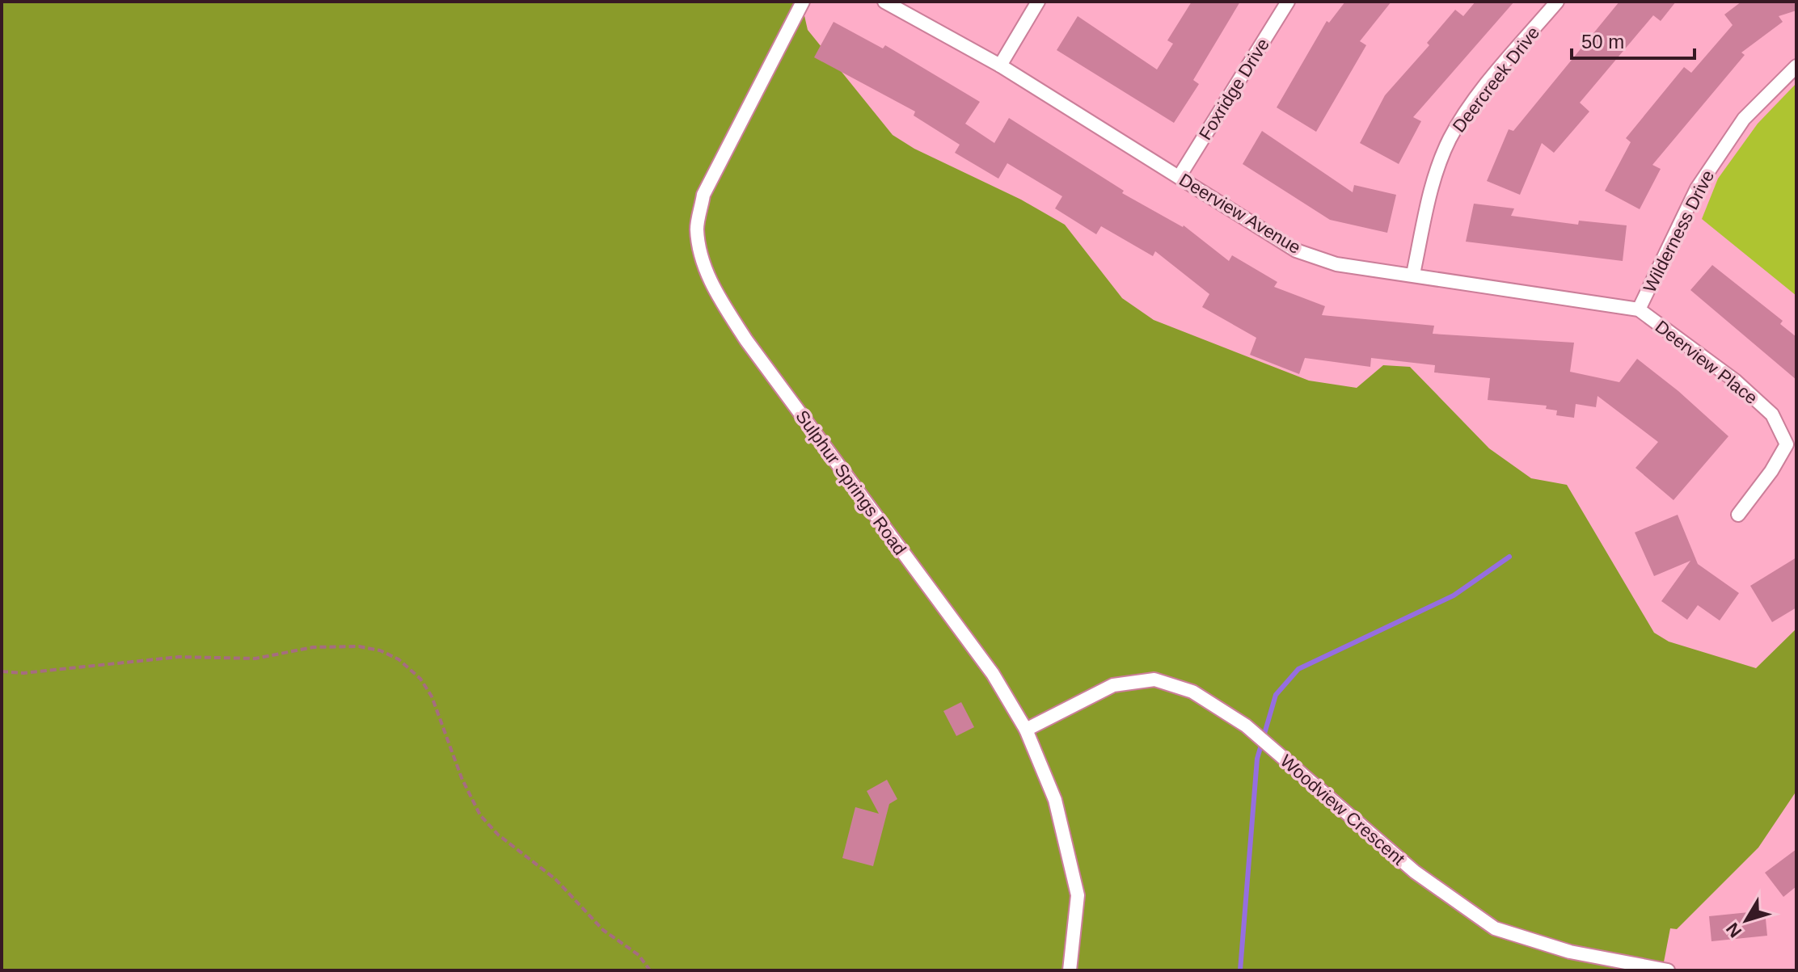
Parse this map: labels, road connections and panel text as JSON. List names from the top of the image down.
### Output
{
  "streets": {
    "street": [
      "Deercreek Drive",
      "Foxridge Drive",
      "Deerview Avenue",
      "Wilderness Drive",
      "Deerview Place",
      "Sulphur Springs Road",
      "Woodview Crescent"
    ]
  },
  "crossings": [
    ["Deercreek Drive", "Deerview Avenue"],
    ["Foxridge Drive", "Deerview Avenue"],
    ["Deerview Avenue", "Wilderness Drive"],
    ["Deerview Avenue", "Deerview Place"],
    ["Wilderness Drive", "Deerview Place"],
    ["Sulphur Springs Road", "Woodview Crescent"]
  ],
  "scale_bar": "50 m",
  "north": "bottom left"
}
